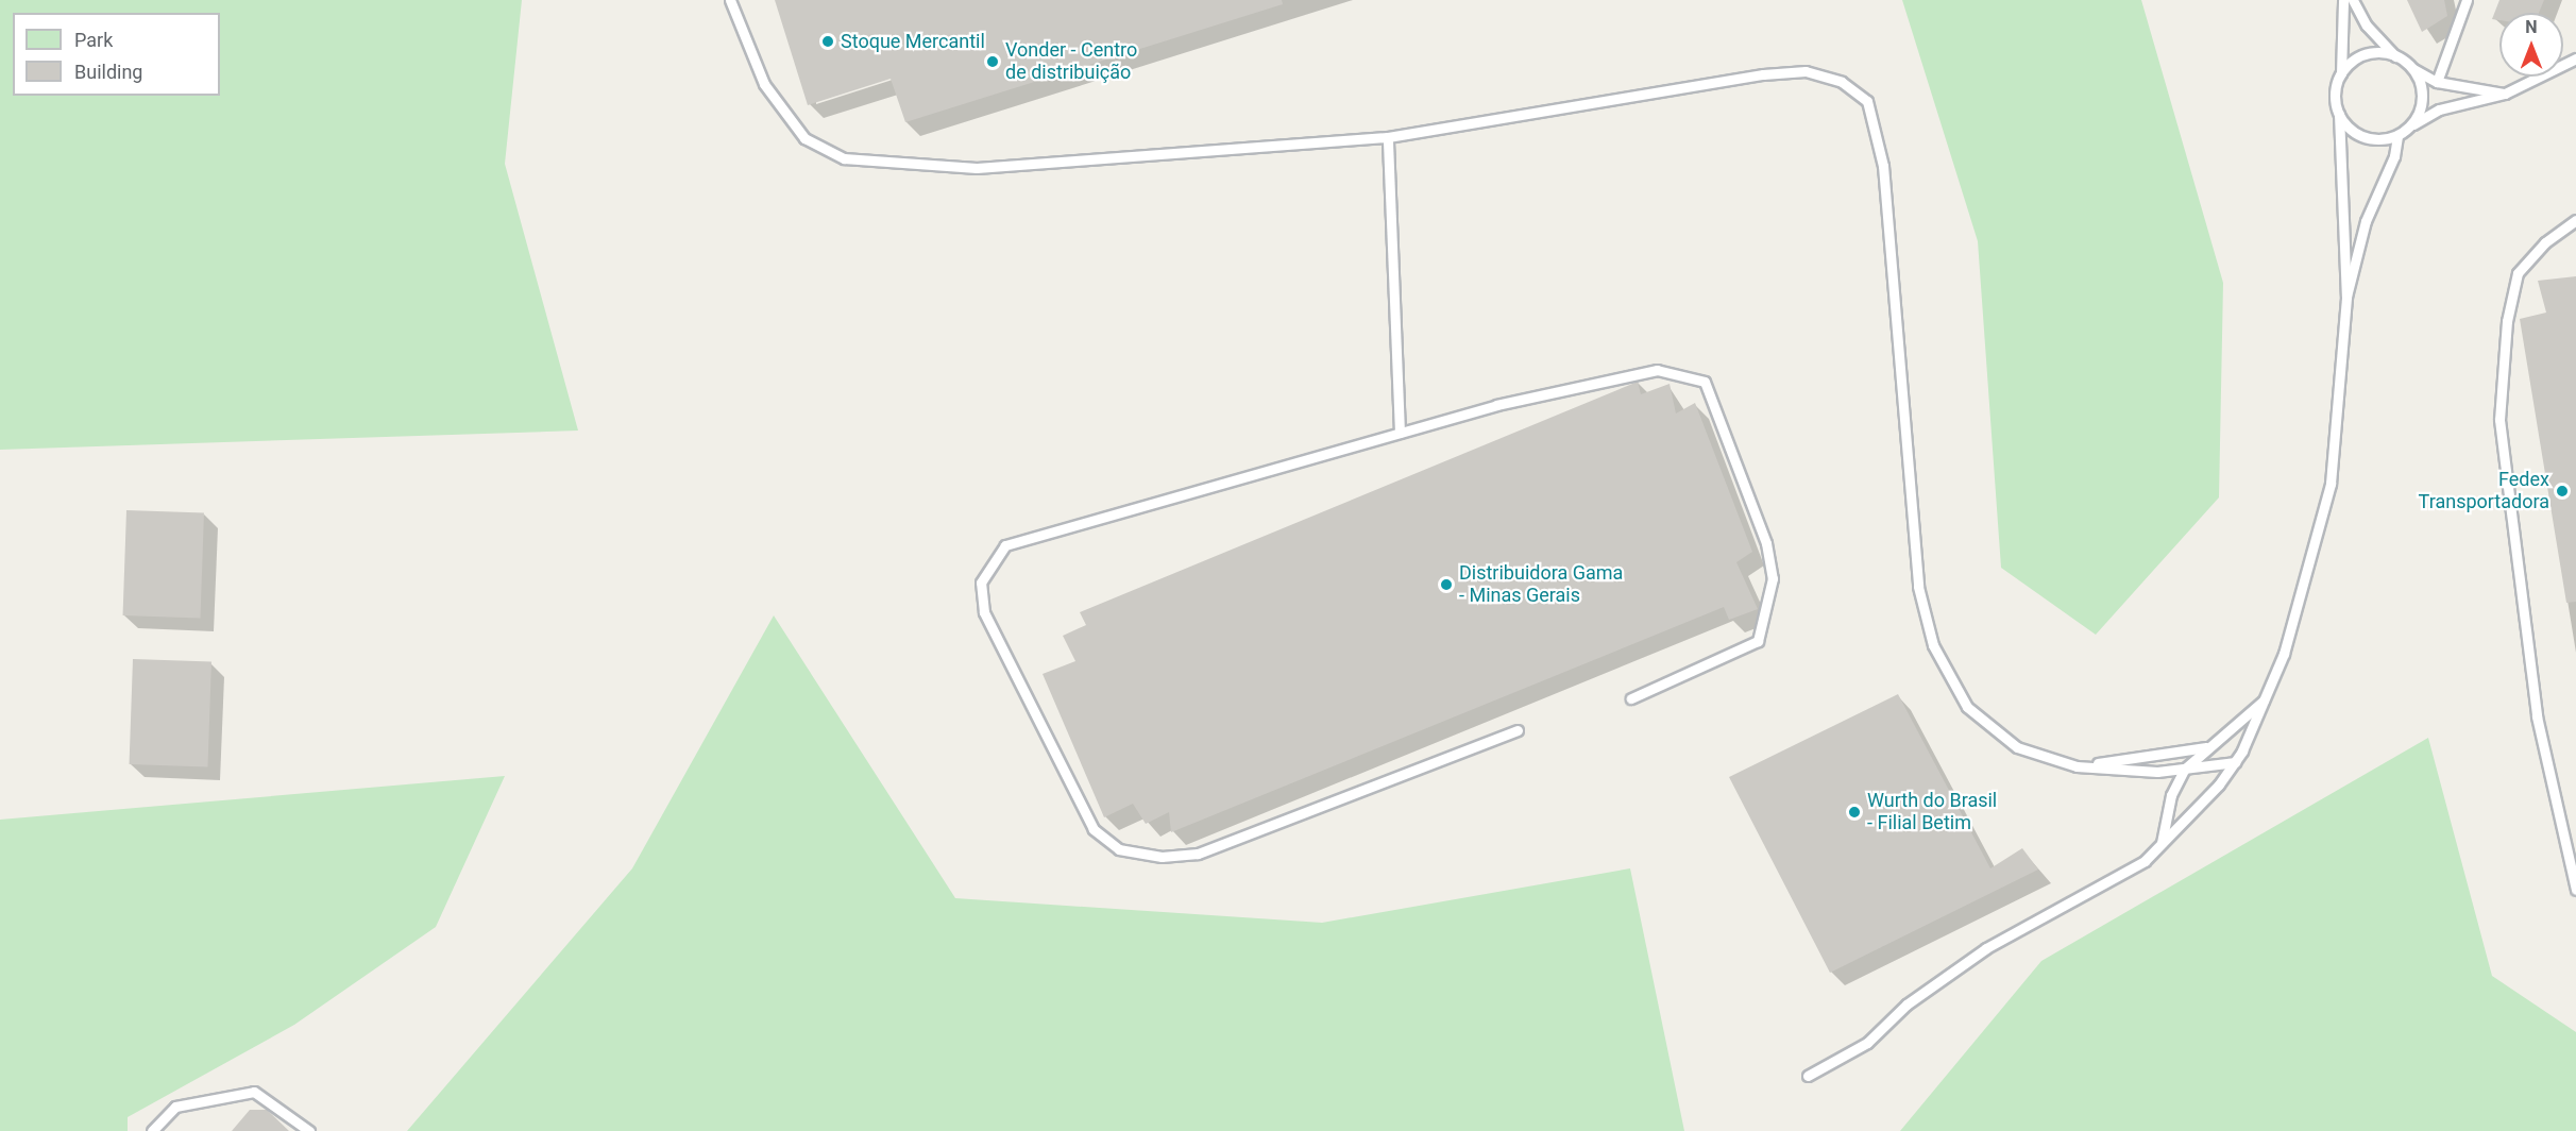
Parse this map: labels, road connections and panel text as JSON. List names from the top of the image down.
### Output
{
  "places": [
    "Stoque Mercantil",
    "Vonder - Centro de distribuição",
    "Fedex Transportadora",
    "Distribuidora Gama - Minas Gerais",
    "Wurth do Brasil - Filial Betim"
  ],
  "legend": ["Park", "Building"],
  "north": "top"
}
